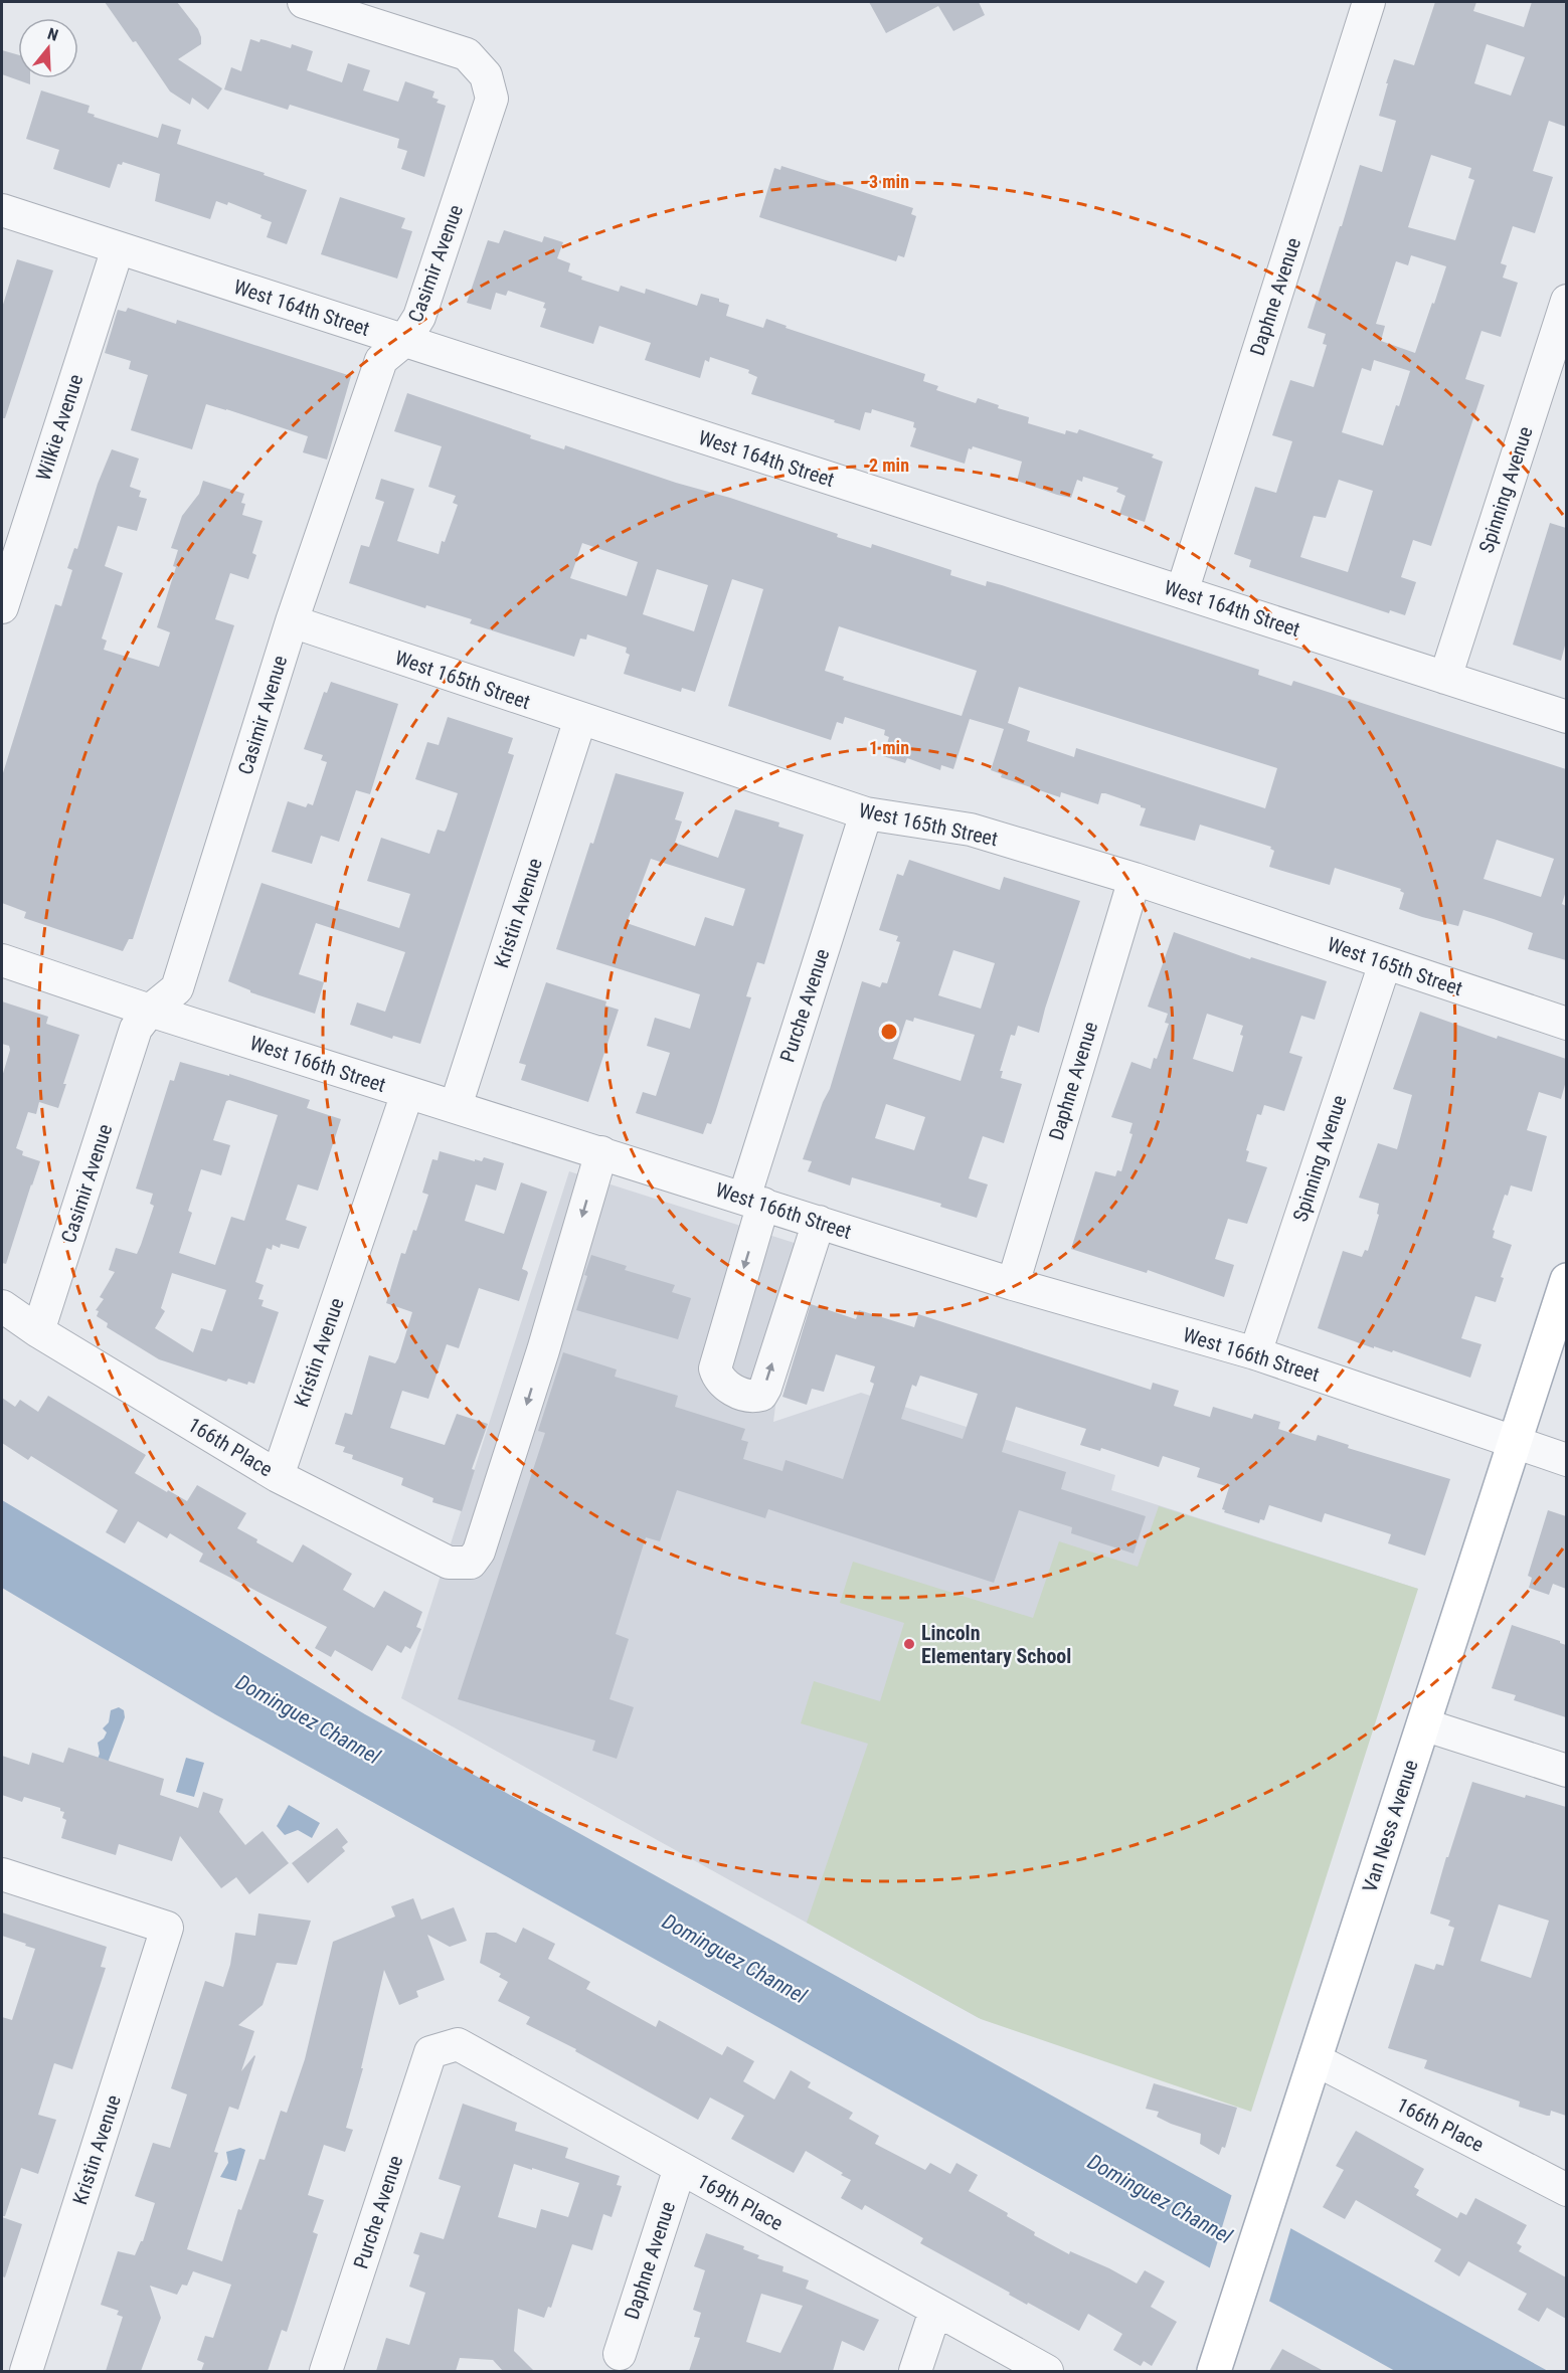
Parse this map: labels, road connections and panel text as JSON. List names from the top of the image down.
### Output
{
  "streets": {
    "main road": ["Van Ness Avenue"],
    "street": [
      "Casimir Avenue",
      "Daphne Avenue",
      "West 164th Street",
      "Wilkie Avenue",
      "Spinning Avenue",
      "West 165th Street",
      "Kristin Avenue",
      "Purche Avenue",
      "West 166th Street",
      "166th Place",
      "169th Place"
    ]
  },
  "crossings": [
    ["Casimir Avenue", "West 164th Street"],
    ["Casimir Avenue", "West 165th Street"],
    ["Casimir Avenue", "West 166th Street"],
    ["Casimir Avenue", "166th Place"],
    ["Daphne Avenue", "West 164th Street"],
    ["Daphne Avenue", "West 165th Street"],
    ["Daphne Avenue", "West 166th Street"],
    ["Daphne Avenue", "169th Place"],
    ["West 164th Street", "Wilkie Avenue"],
    ["West 164th Street", "Spinning Avenue"],
    ["Spinning Avenue", "West 165th Street"],
    ["Spinning Avenue", "West 166th Street"],
    ["West 165th Street", "Kristin Avenue"],
    ["West 165th Street", "Purche Avenue"],
    ["Kristin Avenue", "West 166th Street"],
    ["Kristin Avenue", "166th Place"],
    ["Purche Avenue", "West 166th Street"],
    ["Purche Avenue", "169th Place"],
    ["West 166th Street", "166th Place"],
    ["West 166th Street", "Van Ness Avenue"],
    ["166th Place", "Van Ness Avenue"]
  ],
  "water": ["Dominguez Channel"],
  "places": ["Lincoln Elementary School"],
  "north": "top",
  "rings": ["3 min", "2 min", "1 min"]
}
